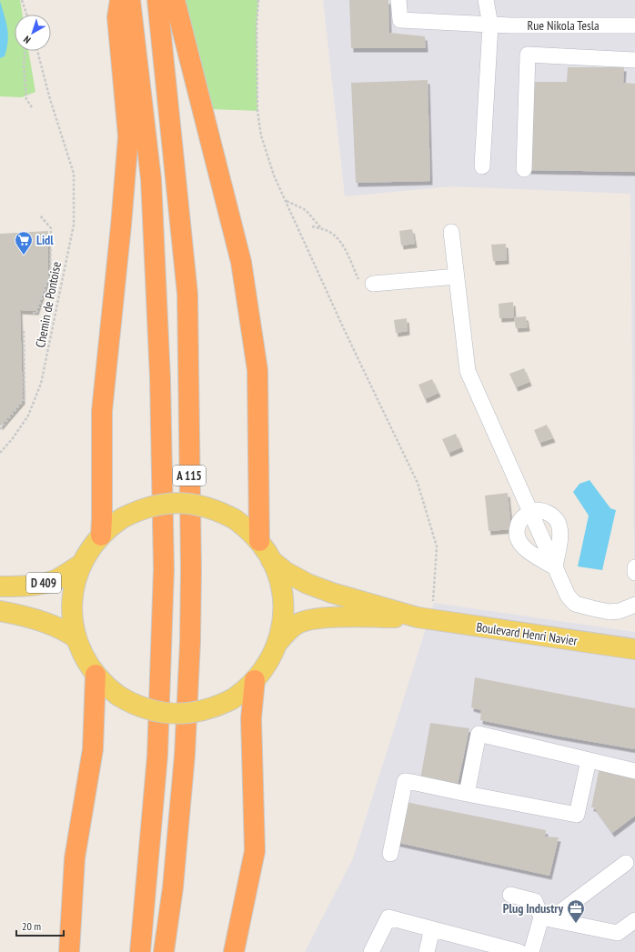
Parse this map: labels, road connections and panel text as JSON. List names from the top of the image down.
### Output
{
  "streets": {
    "highway": ["A 115"],
    "main road": ["D 409", "Boulevard Henri Navier"],
    "street": ["Rue Nikola Tesla"],
    "path": ["Chemin de Pontoise"]
  },
  "places": {
    "supermarket": ["Lidl"],
    "office": ["Plug Industry"]
  },
  "scale_bar": "20 m",
  "north": "bottom left"
}
